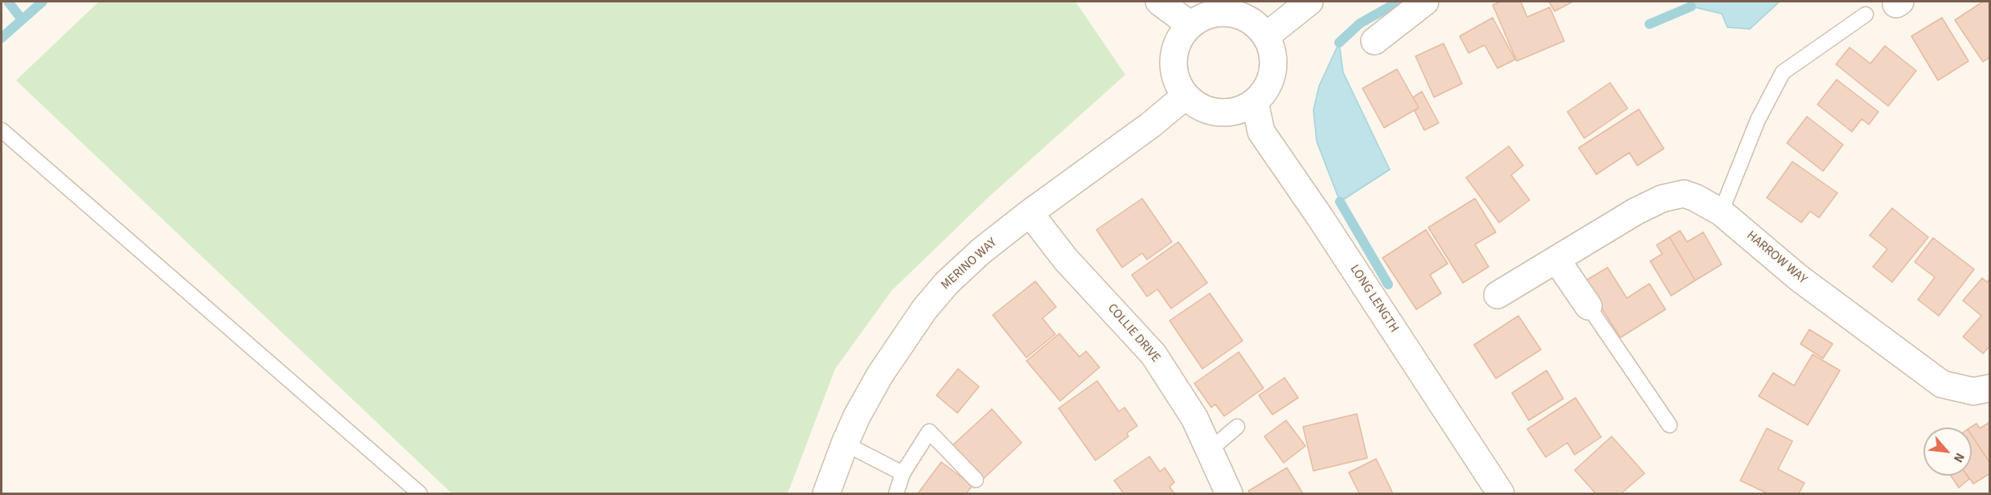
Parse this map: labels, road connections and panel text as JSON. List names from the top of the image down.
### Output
{
  "streets": {
    "street": [
      "HARROW WAY",
      "MERINO WAY",
      "LONG LENGTH",
      "COLLIE DRIVE"
    ]
  },
  "crossings": [
    ["MERINO WAY", "LONG LENGTH"],
    ["MERINO WAY", "COLLIE DRIVE"]
  ],
  "north": "bottom right"
}
